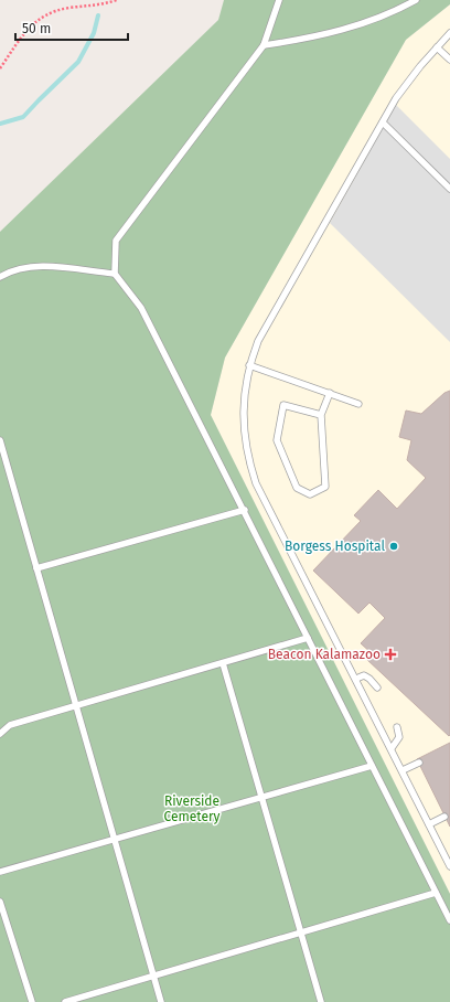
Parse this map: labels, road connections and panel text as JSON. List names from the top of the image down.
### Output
{
  "parks": ["Riverside Cemetery"],
  "places": {
    "other": ["Borgess Hospital"],
    "health": ["Beacon Kalamazoo"]
  },
  "scale_bar": "50 m"
}
